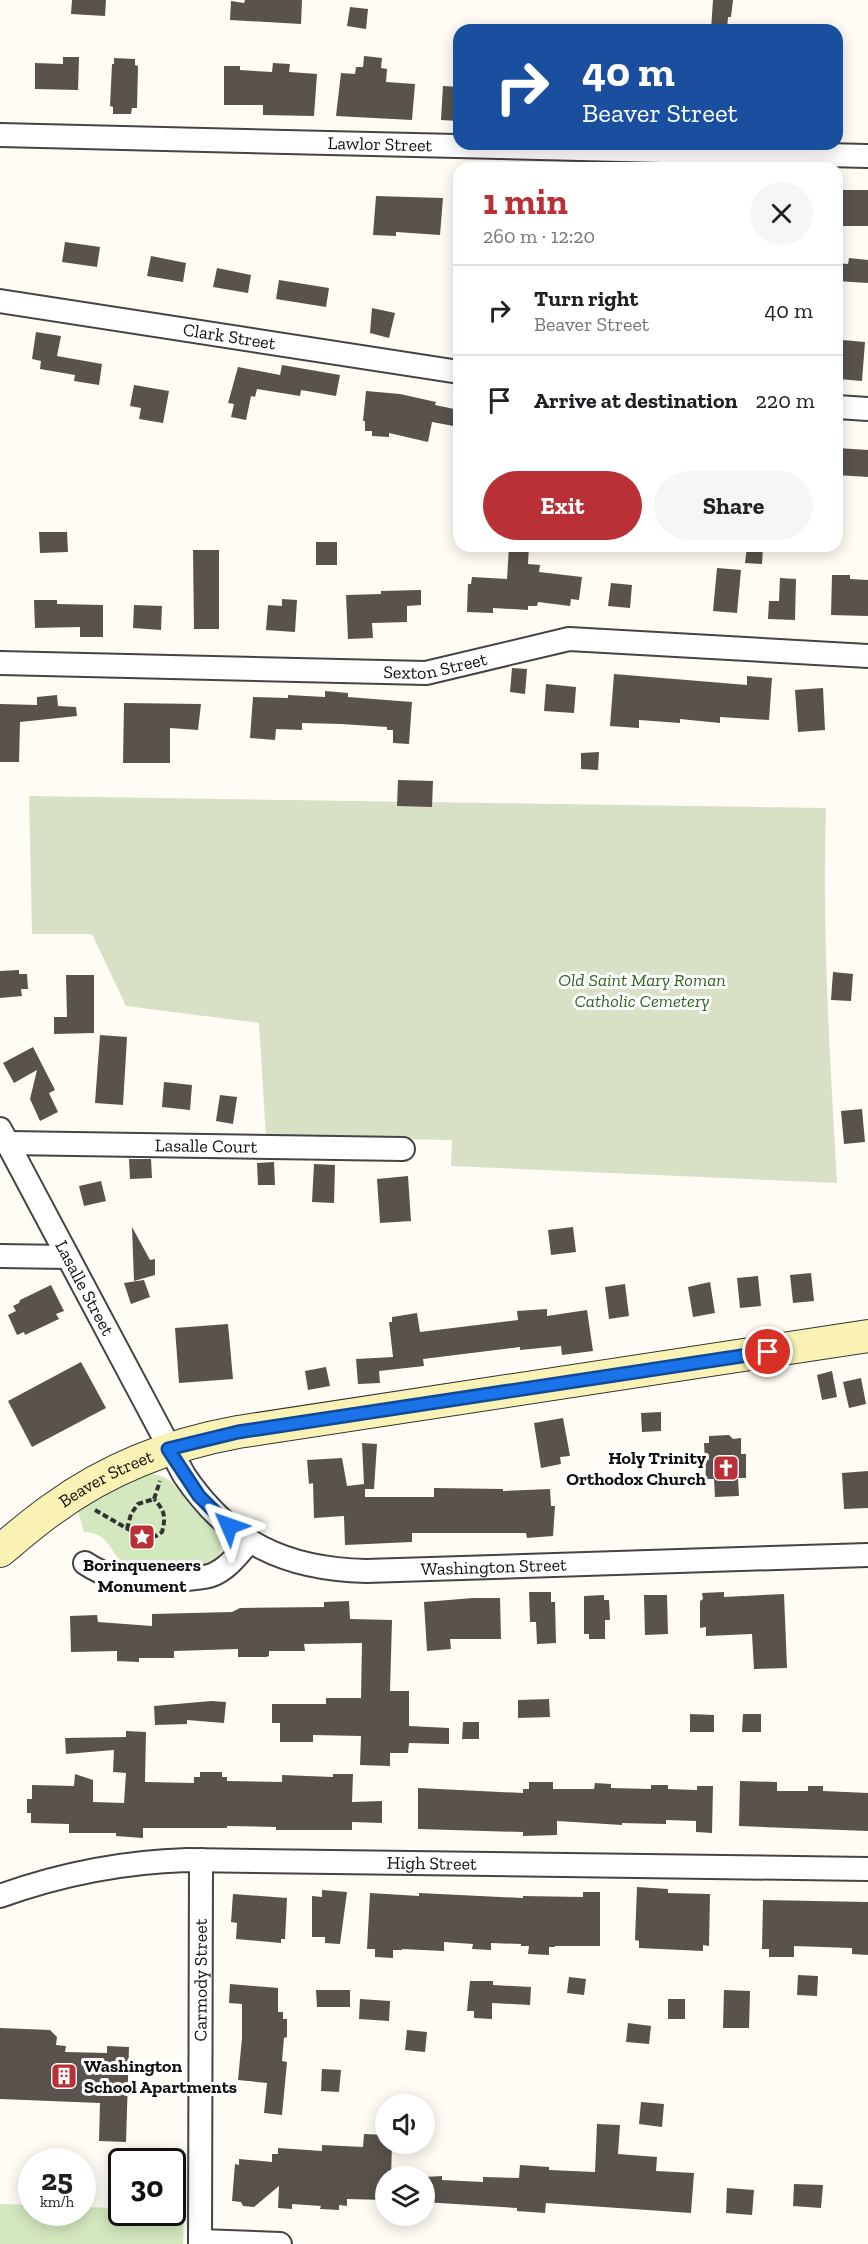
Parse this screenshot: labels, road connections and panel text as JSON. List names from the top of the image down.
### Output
{
  "streets": {
    "main road": ["Beaver Street"],
    "street": [
      "Lawlor Street",
      "Clark Street",
      "Sexton Street",
      "Lasalle Court",
      "Lasalle Street",
      "Washington Street",
      "High Street",
      "Carmody Street"
    ]
  },
  "crossings": [
    ["Lasalle Court", "Lasalle Street"],
    ["Lasalle Street", "Beaver Street"],
    ["Lasalle Street", "Washington Street"],
    ["Beaver Street", "Washington Street"],
    ["High Street", "Carmody Street"]
  ],
  "parks": ["Old Saint Mary Roman Catholic Cemetery"],
  "places": {
    "church": ["Holy Trinity Orthodox Church"],
    "place": ["Borinqueneers Monument"],
    "building": ["Washington School Apartments"]
  },
  "page": {
    "turn": ["40 m", "Beaver Street"],
    "heading": ["1 min", "260 m · 12:20"],
    "list": [
      {
        "name": "Turn right",
        "note": "Beaver Street",
        "value": "40 m"
      },
      {
        "name": "Arrive at destination",
        "value": "220 m"
      }
    ],
    "buttons": ["Exit", "Share"],
    "speed": "25 km/h",
    "limit": "30"
  }
}
